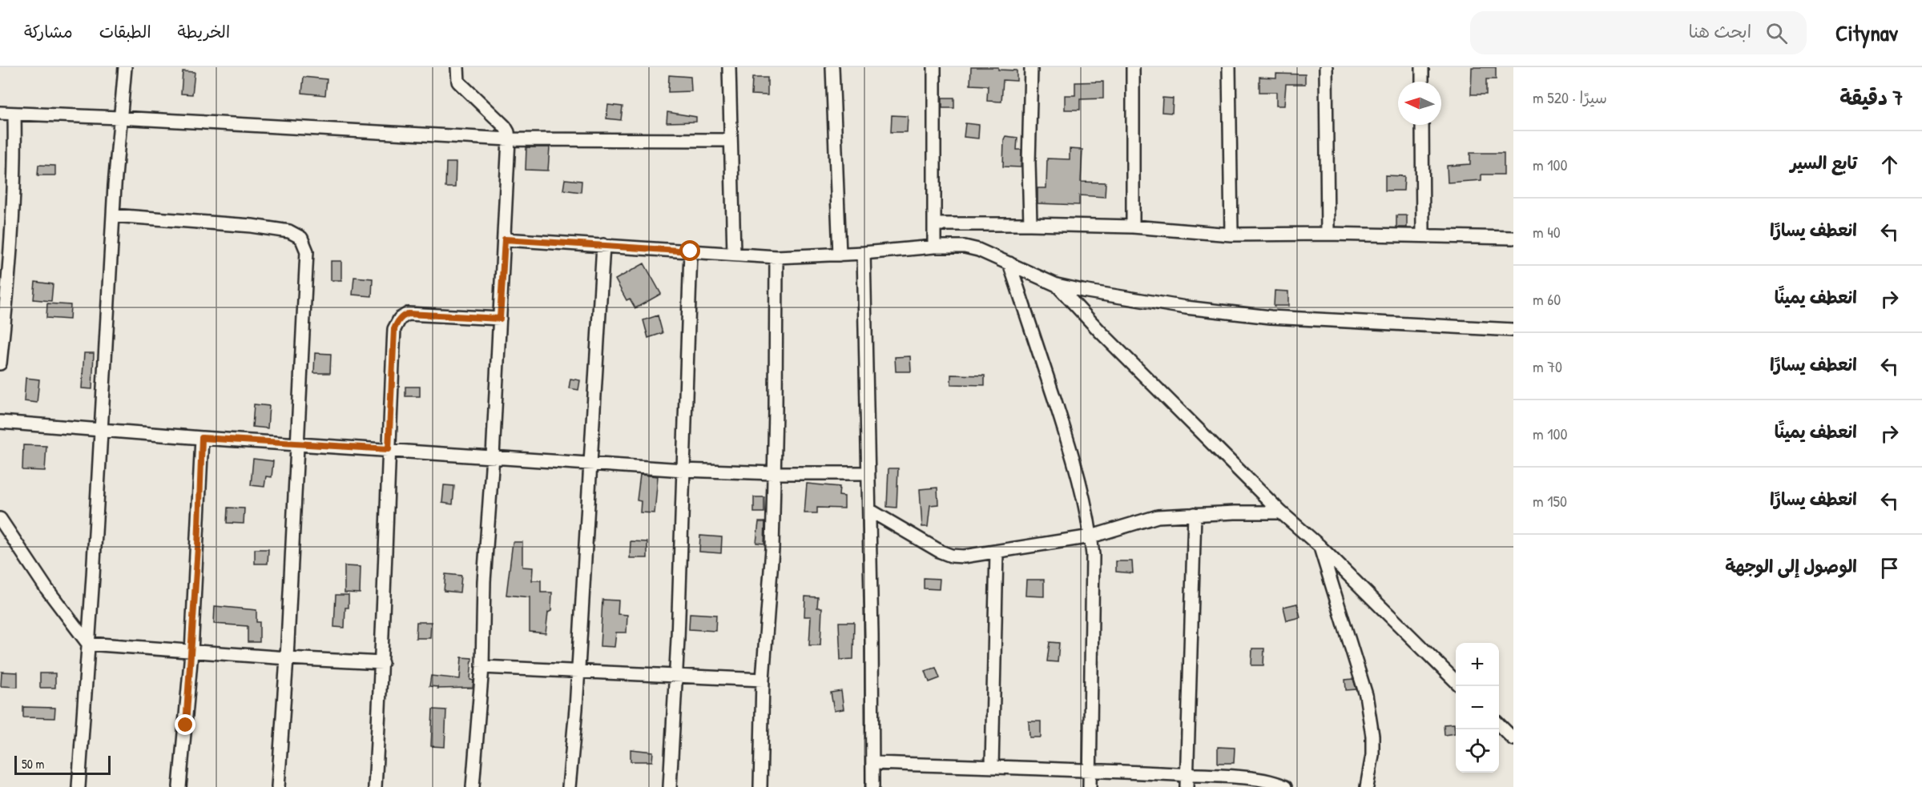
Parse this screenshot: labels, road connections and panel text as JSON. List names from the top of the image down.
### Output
{
  "scale_bar": "50 m",
  "north": "left",
  "page": {
    "header": "Citynav",
    "search": "ابحث هنا",
    "nav": ["الخريطة", "الطبقات", "مشاركة"],
    "heading": ["7 دقيقة", "سيرًا · 520 m"],
    "list": [
      ["تابع السير", "100 m"],
      ["انعطف يسارًا", "40 m"],
      ["انعطف يمينًا", "60 m"],
      ["انعطف يسارًا", "70 m"],
      ["انعطف يمينًا", "100 m"],
      ["انعطف يسارًا", "150 m"],
      "الوصول إلى الوجهة"
    ],
    "map_buttons": ["+", "−"],
    "scale": "50 m"
  }
}
